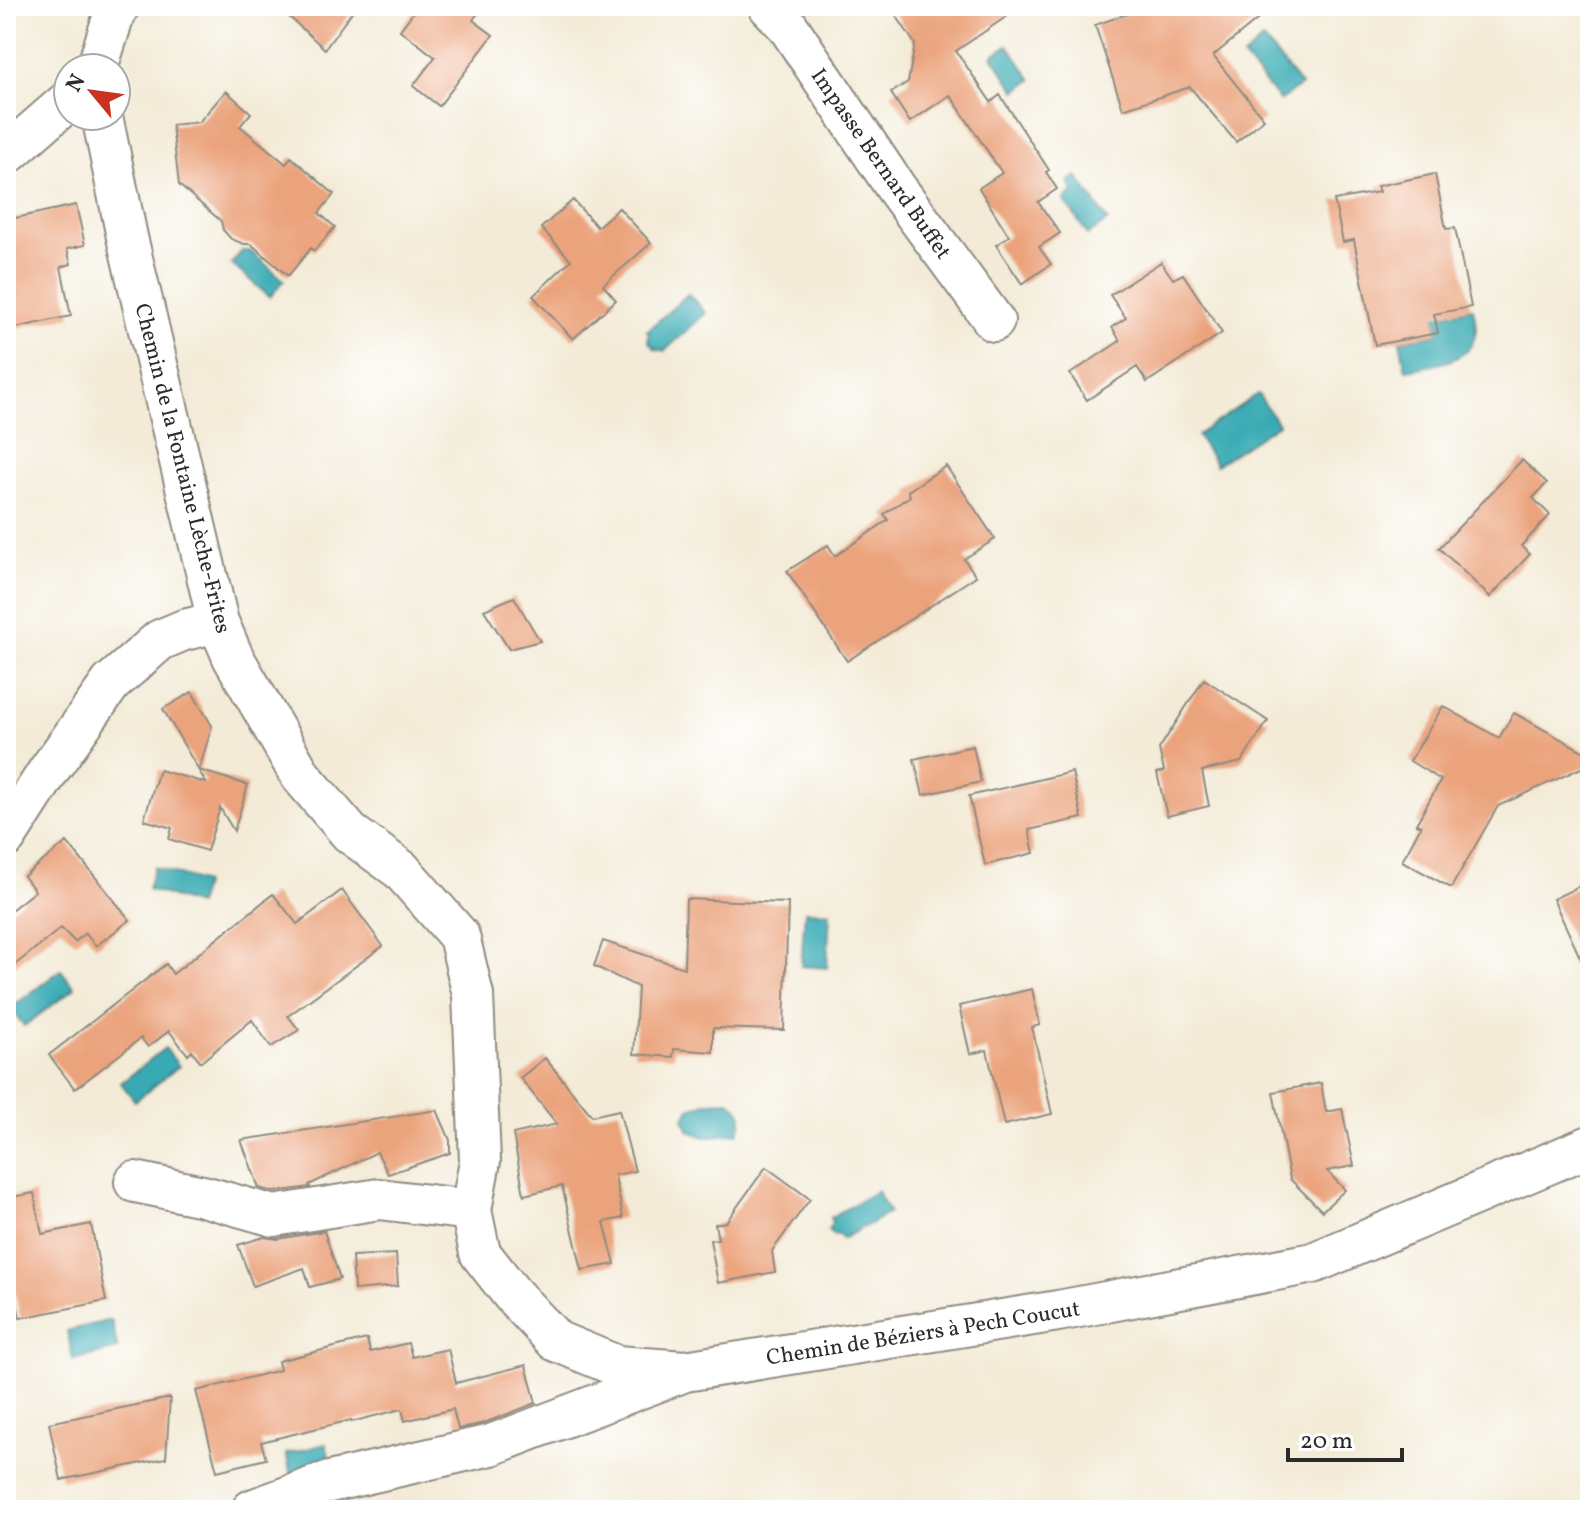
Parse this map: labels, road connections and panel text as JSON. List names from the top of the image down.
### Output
{
  "streets": {
    "street": ["Impasse Bernard Buffet", "Chemin de la Fontaine Lèche-Frites", "Chemin de Béziers à Pech Coucut"]
  },
  "crossings": [
    ["Chemin de la Fontaine Lèche-Frites", "Chemin de Béziers à Pech Coucut"]
  ],
  "scale_bar": "20 m",
  "north": "top left"
}
